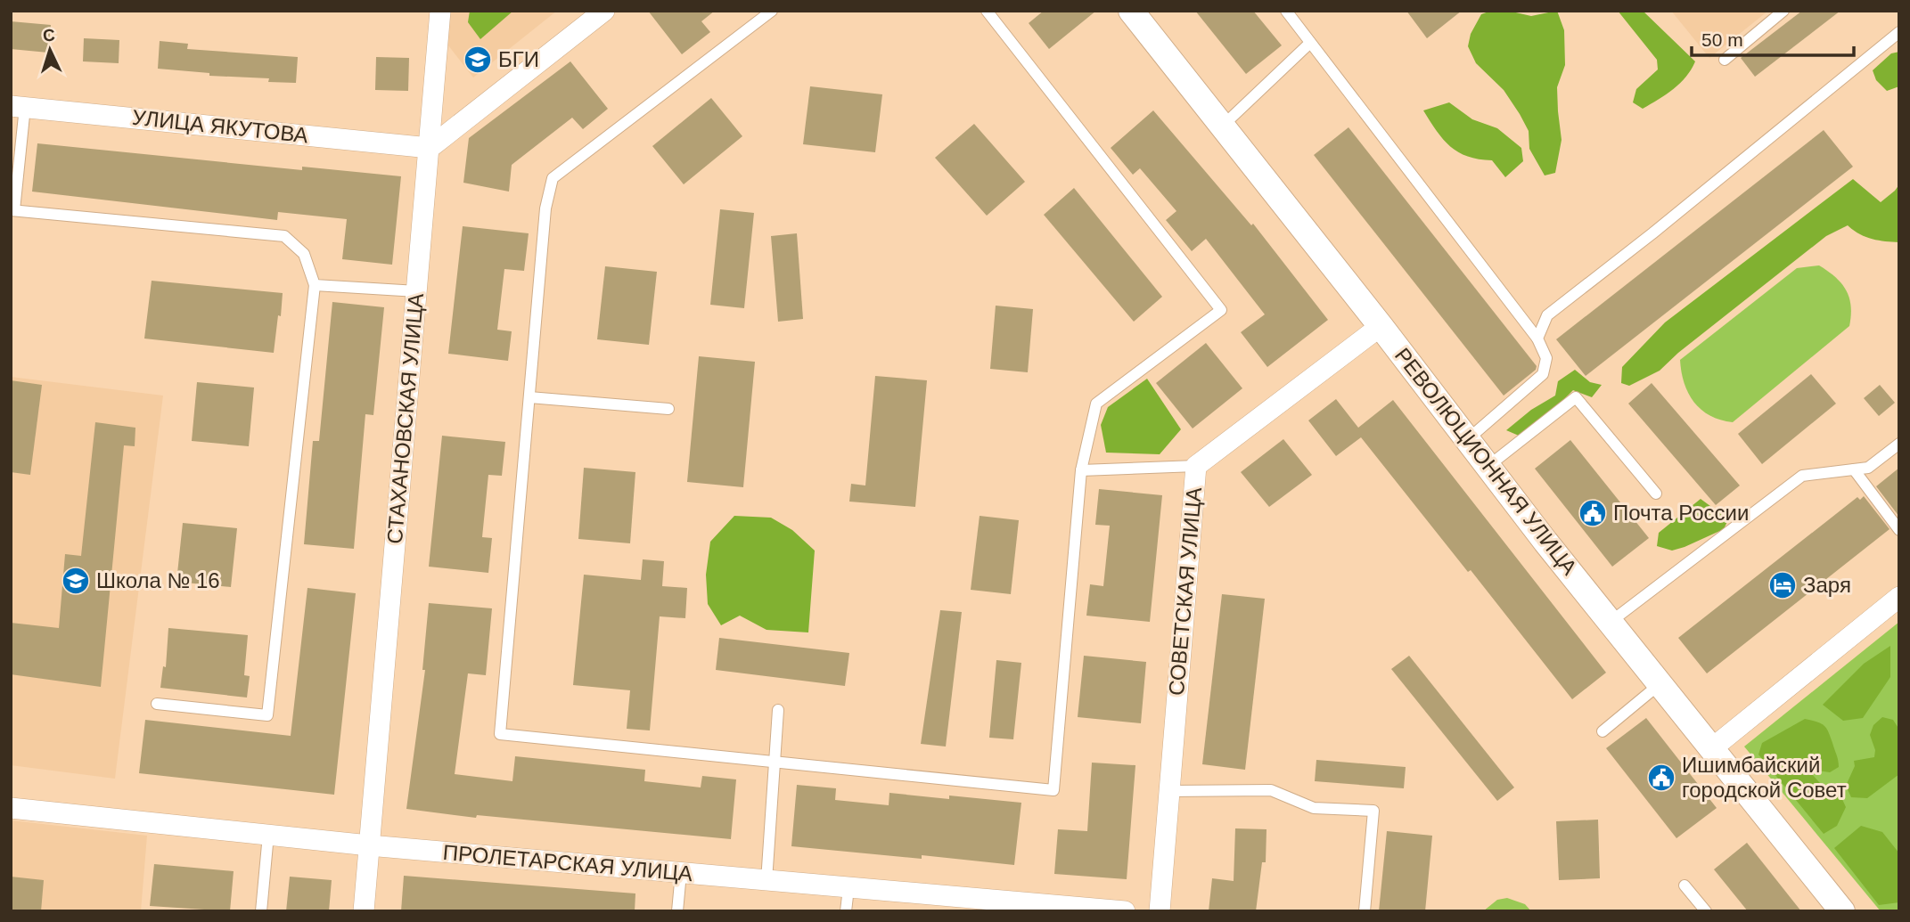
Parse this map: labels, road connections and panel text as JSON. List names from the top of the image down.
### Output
{
  "streets": {
    "street": [
      "УЛИЦА ЯКУТОВА",
      "СТАХАНОВСКАЯ УЛИЦА",
      "РЕВОЛЮЦИОННАЯ УЛИЦА",
      "СОВЕТСКАЯ УЛИЦА",
      "ПРОЛЕТАРСКАЯ УЛИЦА"
    ]
  },
  "crossings": [
    ["УЛИЦА ЯКУТОВА", "СТАХАНОВСКАЯ УЛИЦА"],
    ["СТАХАНОВСКАЯ УЛИЦА", "ПРОЛЕТАРСКАЯ УЛИЦА"],
    ["РЕВОЛЮЦИОННАЯ УЛИЦА", "СОВЕТСКАЯ УЛИЦА"]
  ],
  "places": {
    "school or university": ["БГИ", "Школа № 16"],
    "public building": ["Почта России", "Ишимбайский городской Совет"],
    "hotel": ["Заря"]
  },
  "scale_bar": "50 m",
  "north": "top"
}
